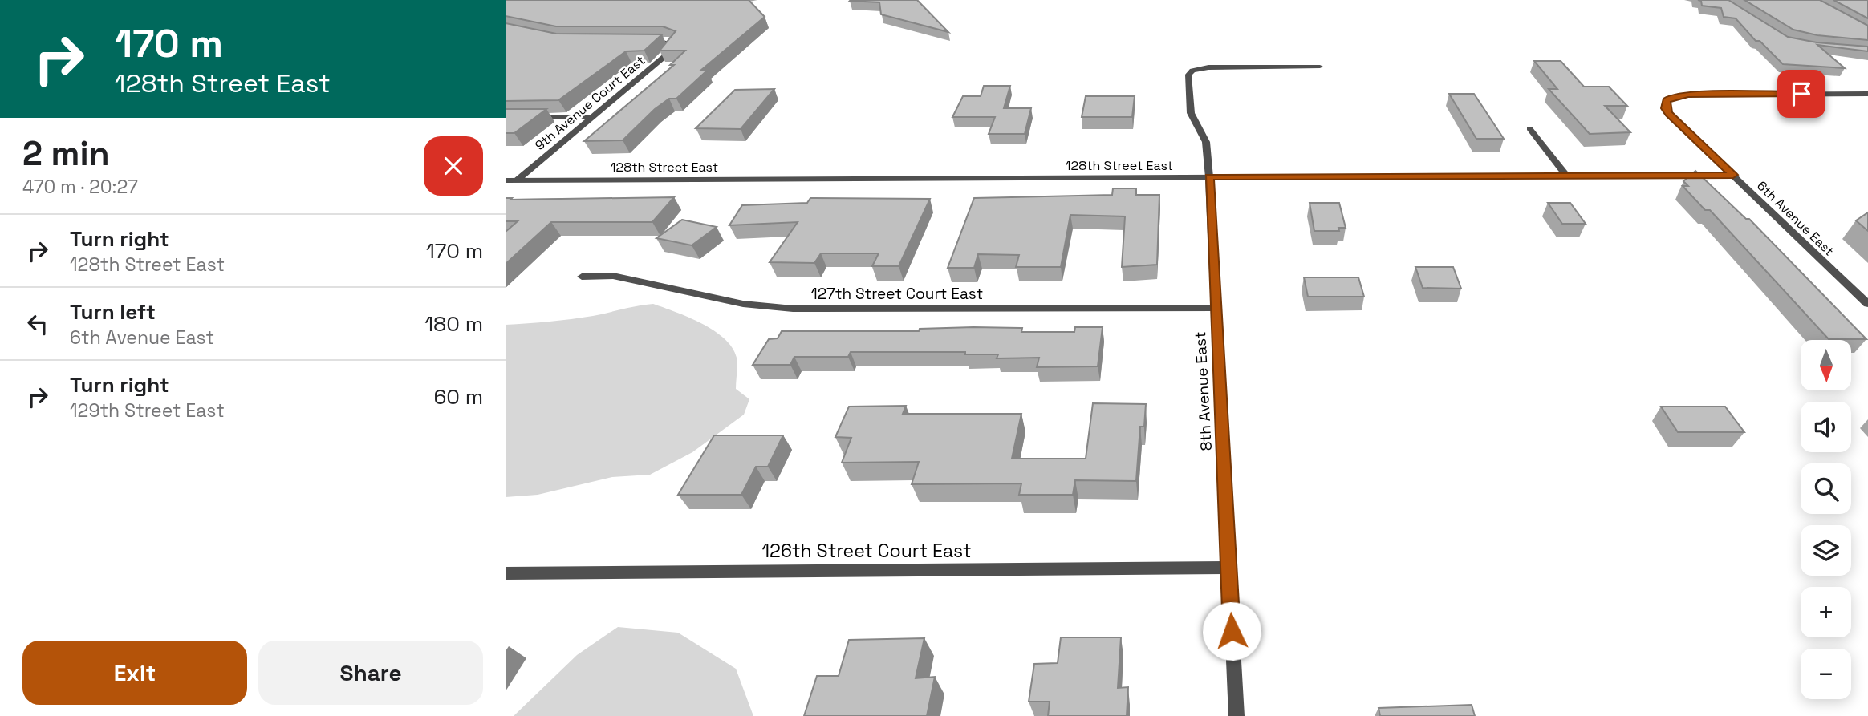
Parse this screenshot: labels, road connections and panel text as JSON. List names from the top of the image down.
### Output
{
  "streets": {
    "street": [
      "9th Avenue Court East",
      "128th Street East",
      "6th Avenue East",
      "127th Street Court East",
      "8th Avenue East",
      "126th Street Court East"
    ]
  },
  "crossings": [
    ["9th Avenue Court East", "128th Street East"],
    ["128th Street East", "6th Avenue East"],
    ["128th Street East", "8th Avenue East"],
    ["127th Street Court East", "8th Avenue East"],
    ["8th Avenue East", "126th Street Court East"]
  ],
  "north": "bottom",
  "page": {
    "turn": ["170 m", "128th Street East"],
    "heading": ["2 min", "470 m · 20:27"],
    "list": [
      {
        "name": "Turn right",
        "note": "128th Street East",
        "value": "170 m"
      },
      {
        "name": "Turn left",
        "note": "6th Avenue East",
        "value": "180 m"
      },
      {
        "name": "Turn right",
        "note": "129th Street East",
        "value": "60 m"
      }
    ],
    "map_buttons": ["+", "−"],
    "buttons": ["Exit", "Share"]
  }
}
